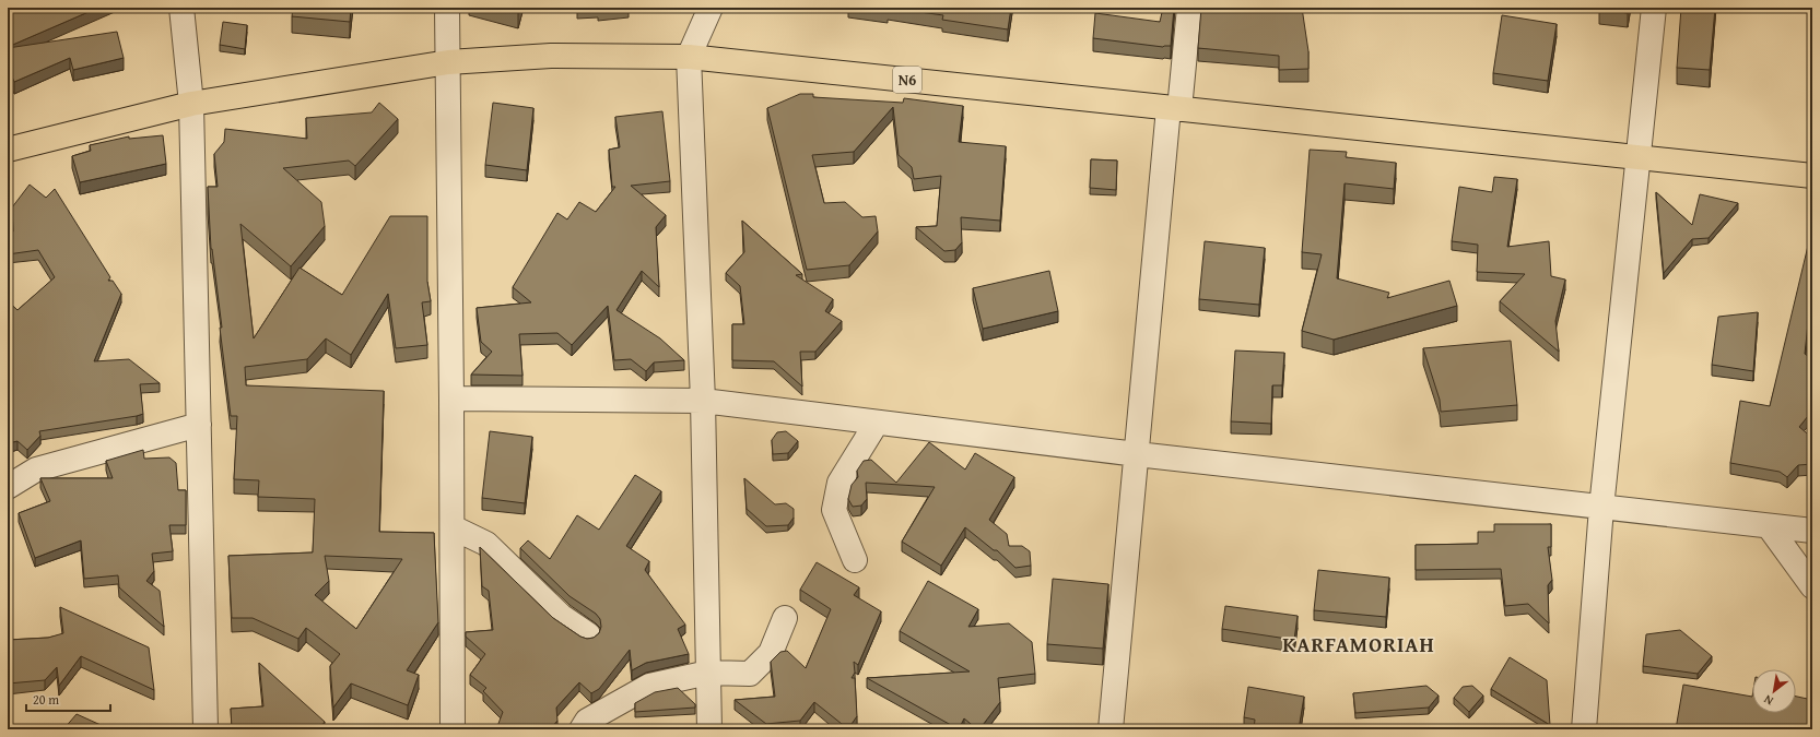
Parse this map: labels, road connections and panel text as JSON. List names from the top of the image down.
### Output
{
  "streets": {
    "highway": ["N6"]
  },
  "districts": ["KARFAMORIAH"],
  "scale_bar": "20 m",
  "north": "bottom left"
}
